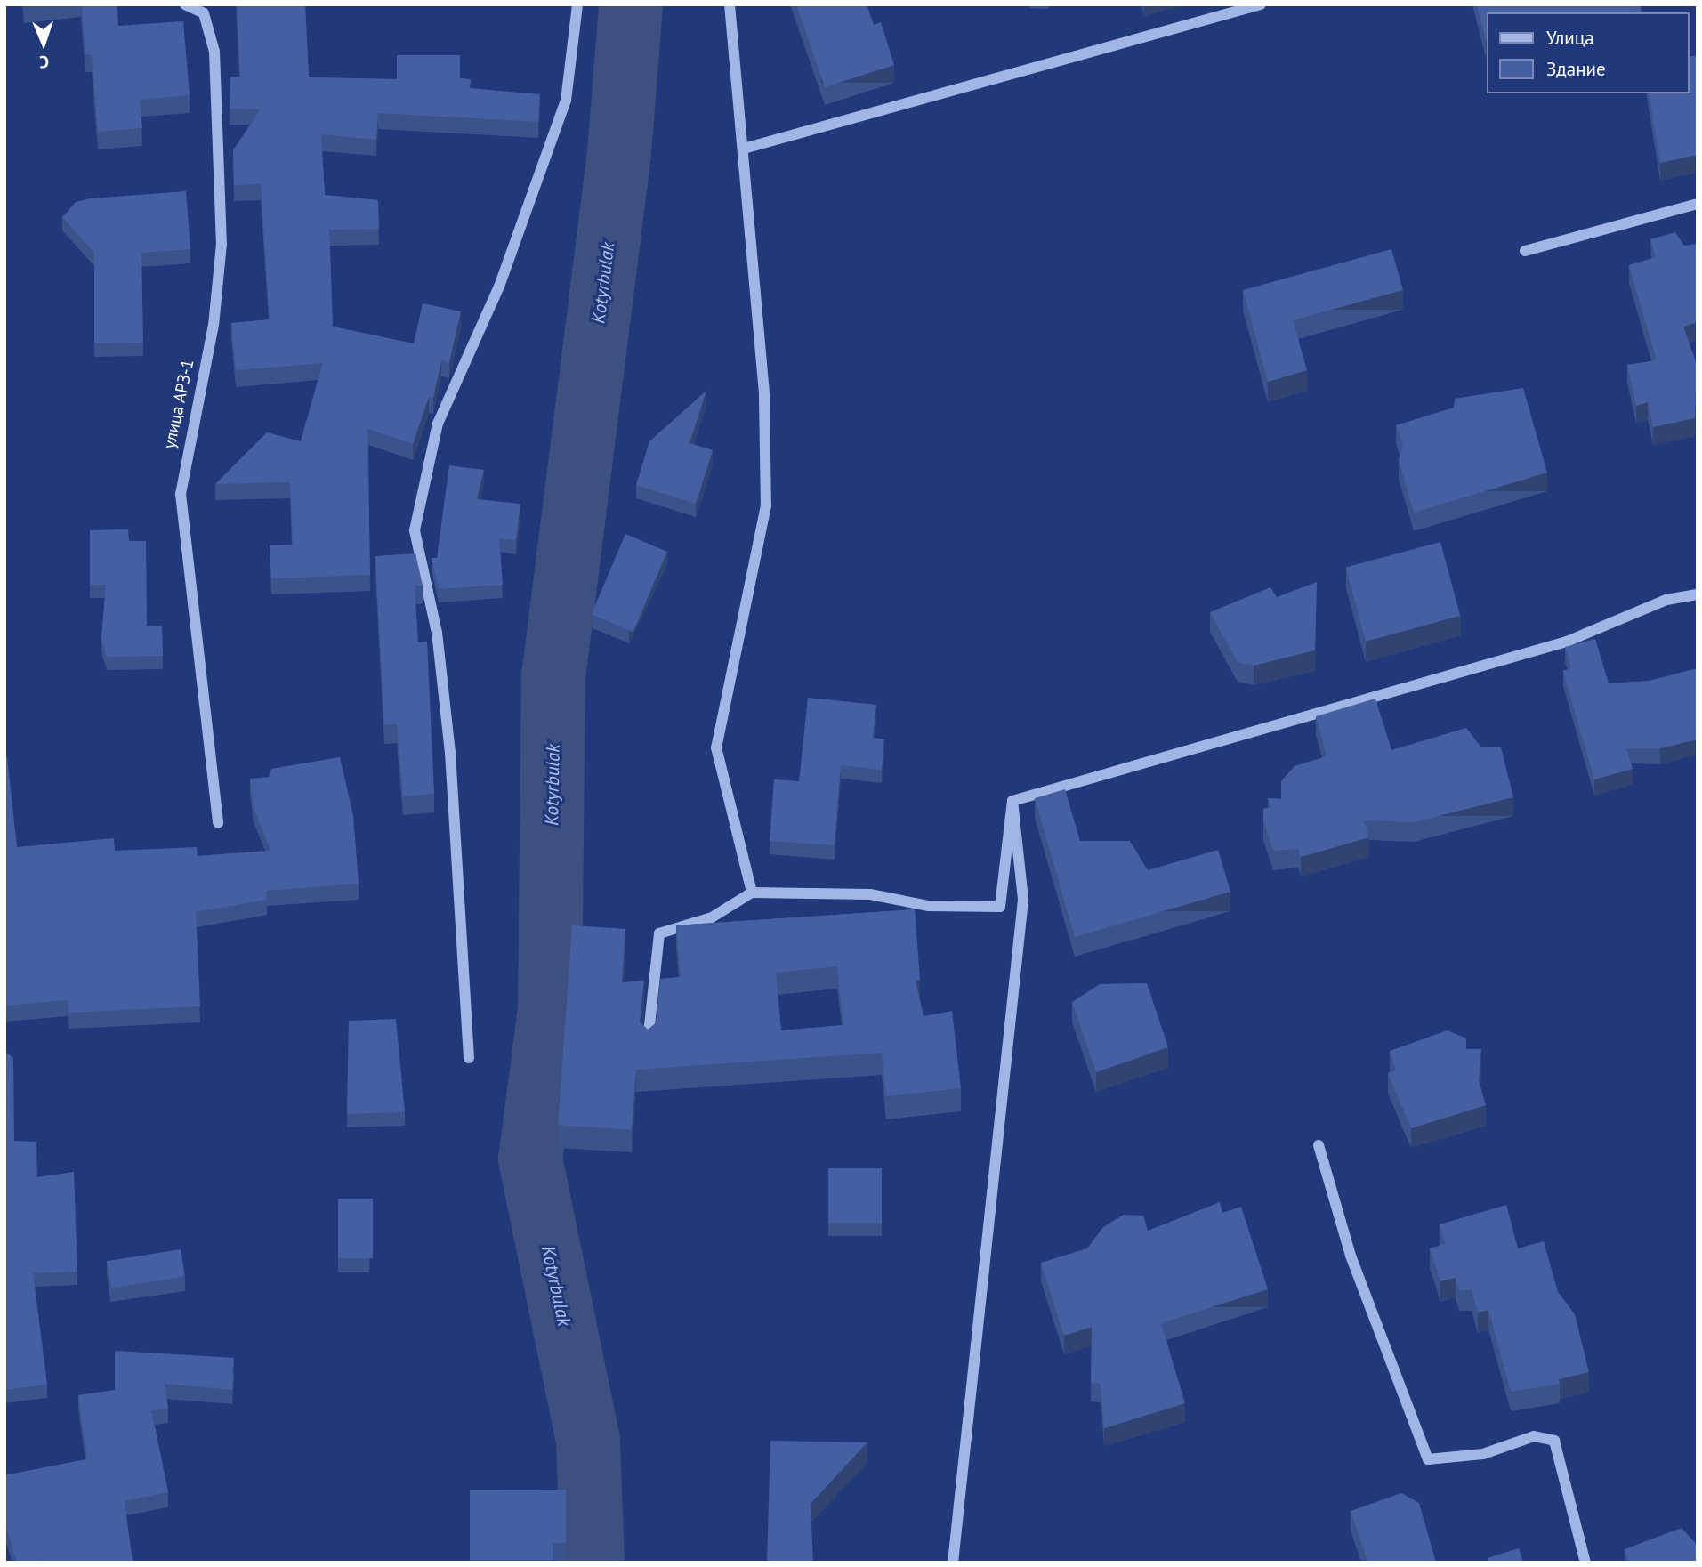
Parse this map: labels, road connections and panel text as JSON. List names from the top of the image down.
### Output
{
  "streets": {
    "street": ["улица АРЗ-1"]
  },
  "water": ["Kotyrbulak"],
  "legend": ["Улица", "Здание"],
  "north": "bottom"
}
